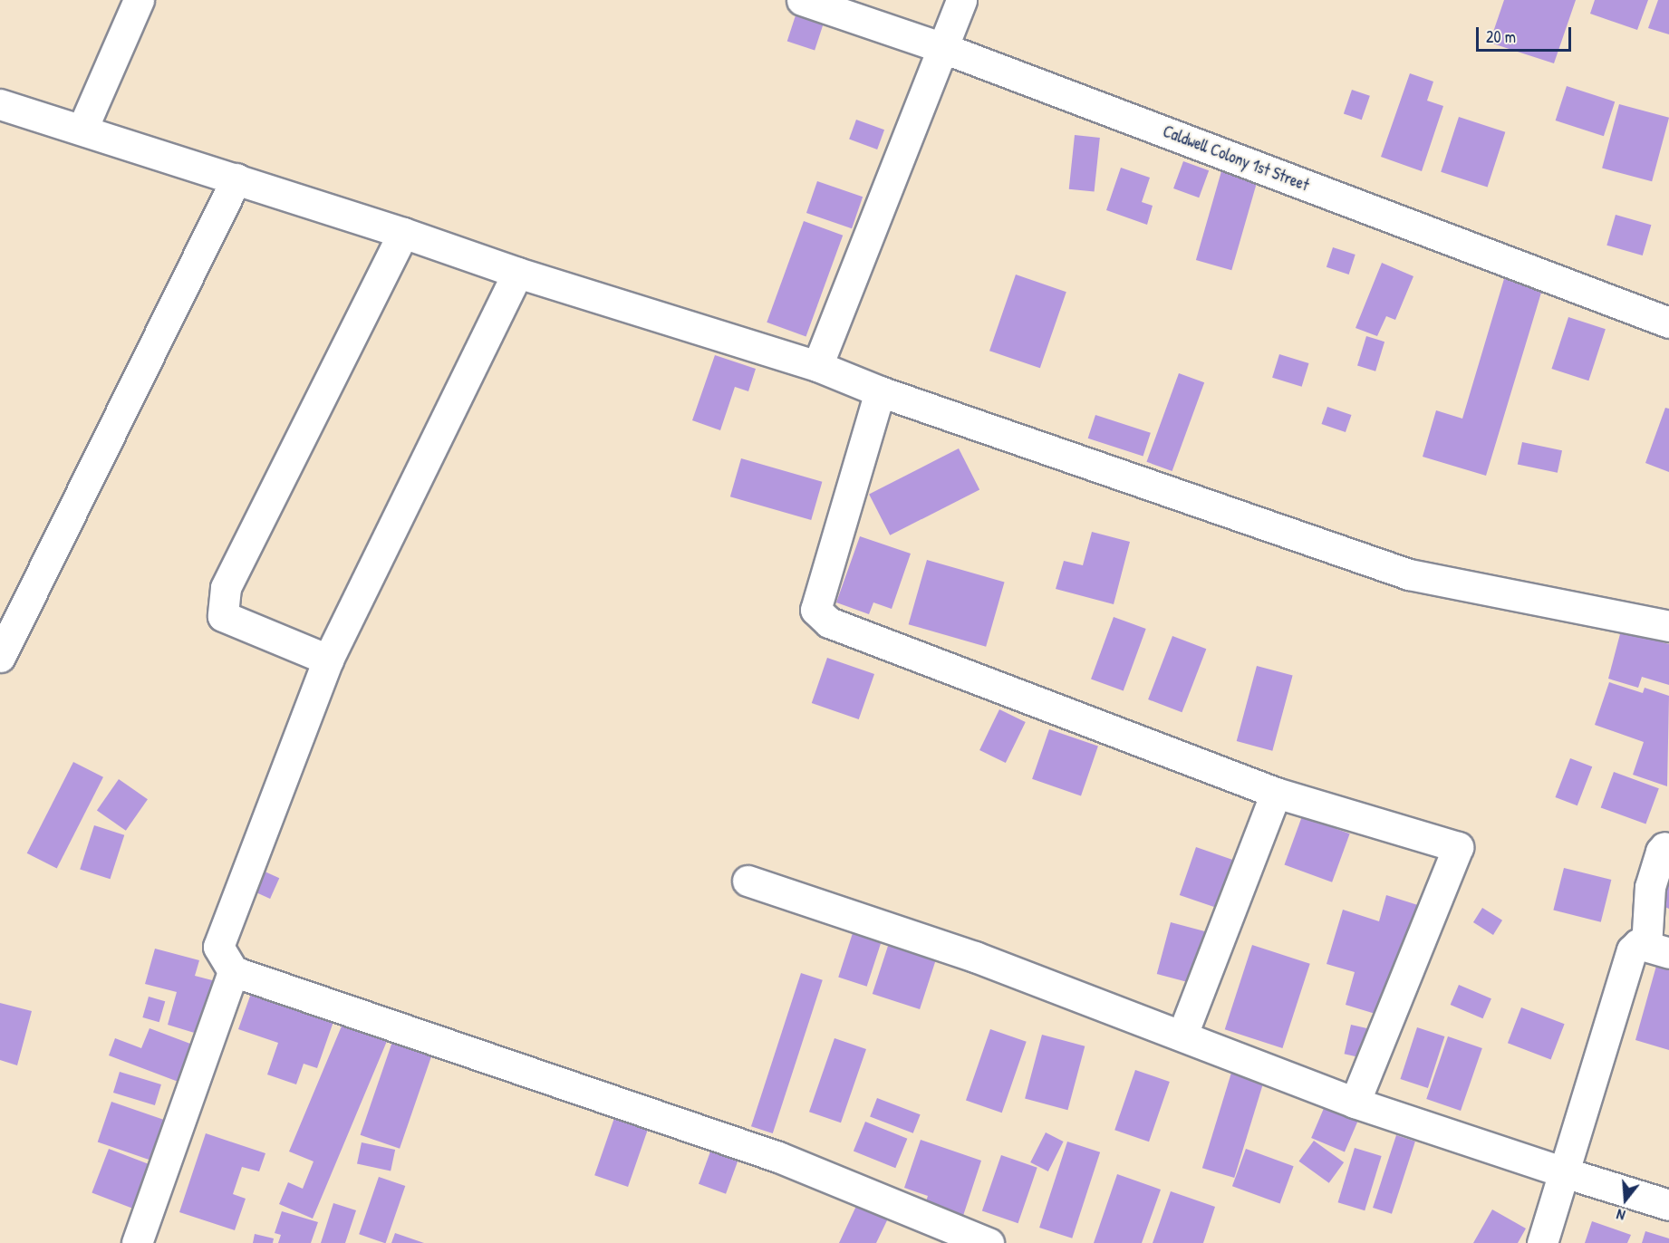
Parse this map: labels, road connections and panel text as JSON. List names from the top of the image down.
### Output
{
  "streets": {
    "street": ["Caldwell Colony 1st Street"]
  },
  "scale_bar": "20 m",
  "north": "bottom"
}
